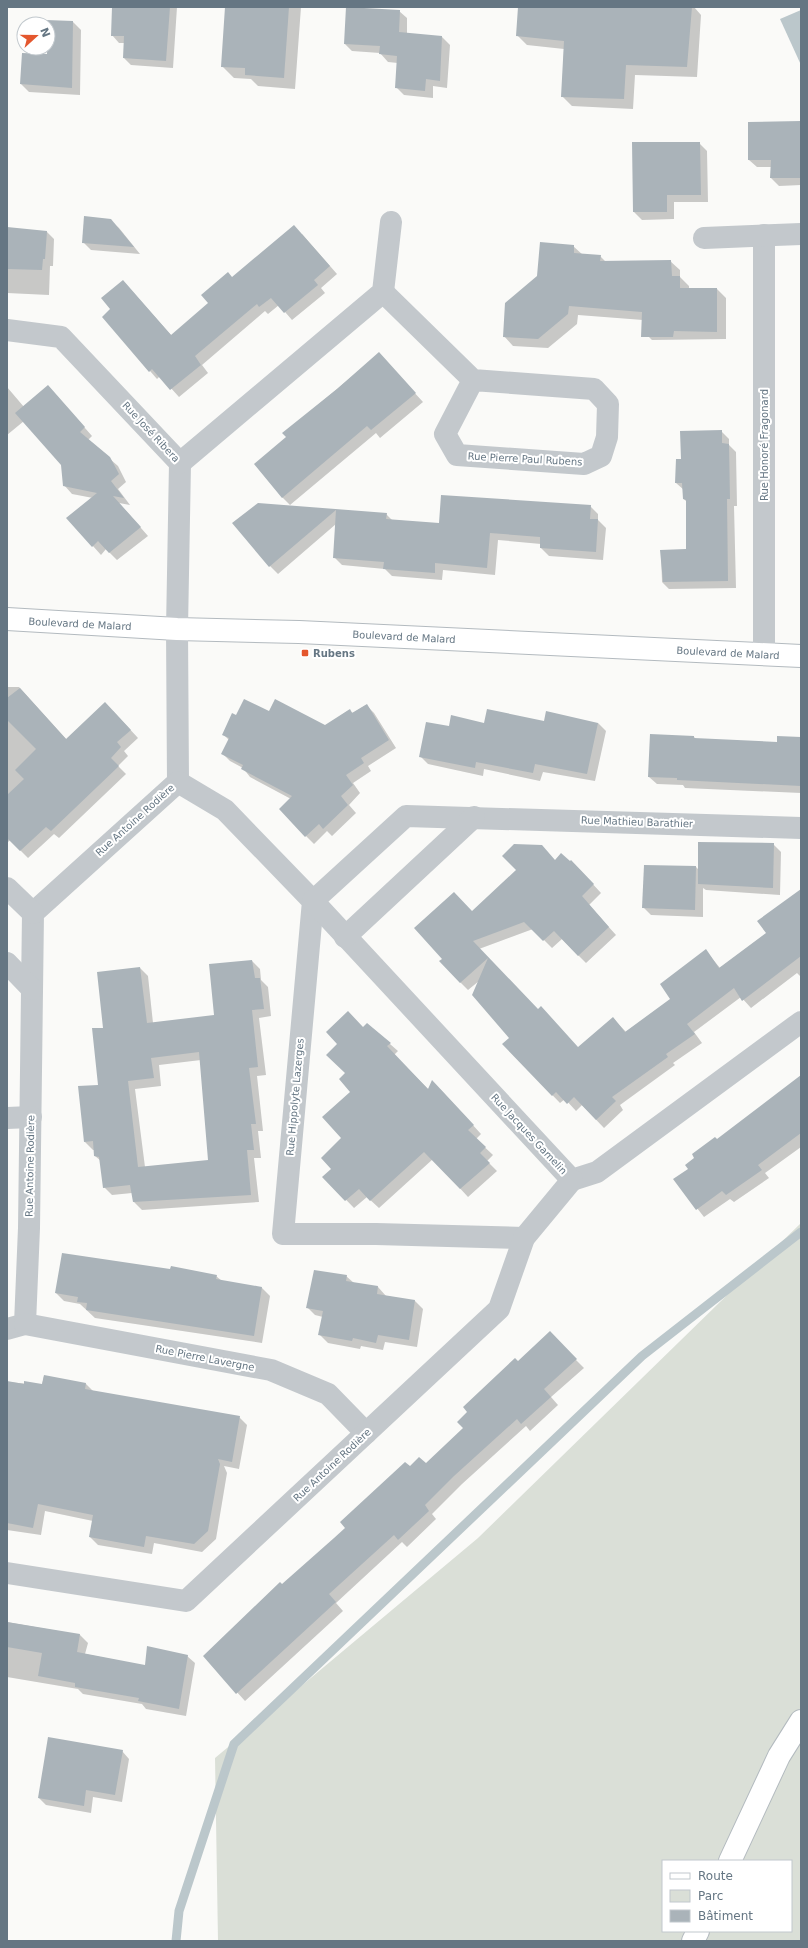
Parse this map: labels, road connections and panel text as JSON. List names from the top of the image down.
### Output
{
  "streets": {
    "street": [
      "Rue José Ribera",
      "Rue Honoré Fragonard",
      "Rue Pierre Paul Rubens",
      "Boulevard de Malard",
      "Rue Antoine Rodière",
      "Rue Mathieu Barathier",
      "Rue Hippolyte Lazerges",
      "Rue Jacques Gamelin",
      "Rue Pierre Lavergne"
    ]
  },
  "crossings": [
    ["Rue José Ribera", "Boulevard de Malard"],
    ["Rue José Ribera", "Rue Antoine Rodière"],
    ["Rue Honoré Fragonard", "Boulevard de Malard"],
    ["Boulevard de Malard", "Rue Antoine Rodière"],
    ["Rue Antoine Rodière", "Rue Hippolyte Lazerges"],
    ["Rue Antoine Rodière", "Rue Jacques Gamelin"],
    ["Rue Antoine Rodière", "Rue Pierre Lavergne"],
    ["Rue Mathieu Barathier", "Rue Hippolyte Lazerges"],
    ["Rue Mathieu Barathier", "Rue Jacques Gamelin"],
    ["Rue Hippolyte Lazerges", "Rue Jacques Gamelin"]
  ],
  "places": {
    "transit": ["Rubens"]
  },
  "legend": ["Route", "Parc", "Bâtiment"],
  "north": "right"
}
